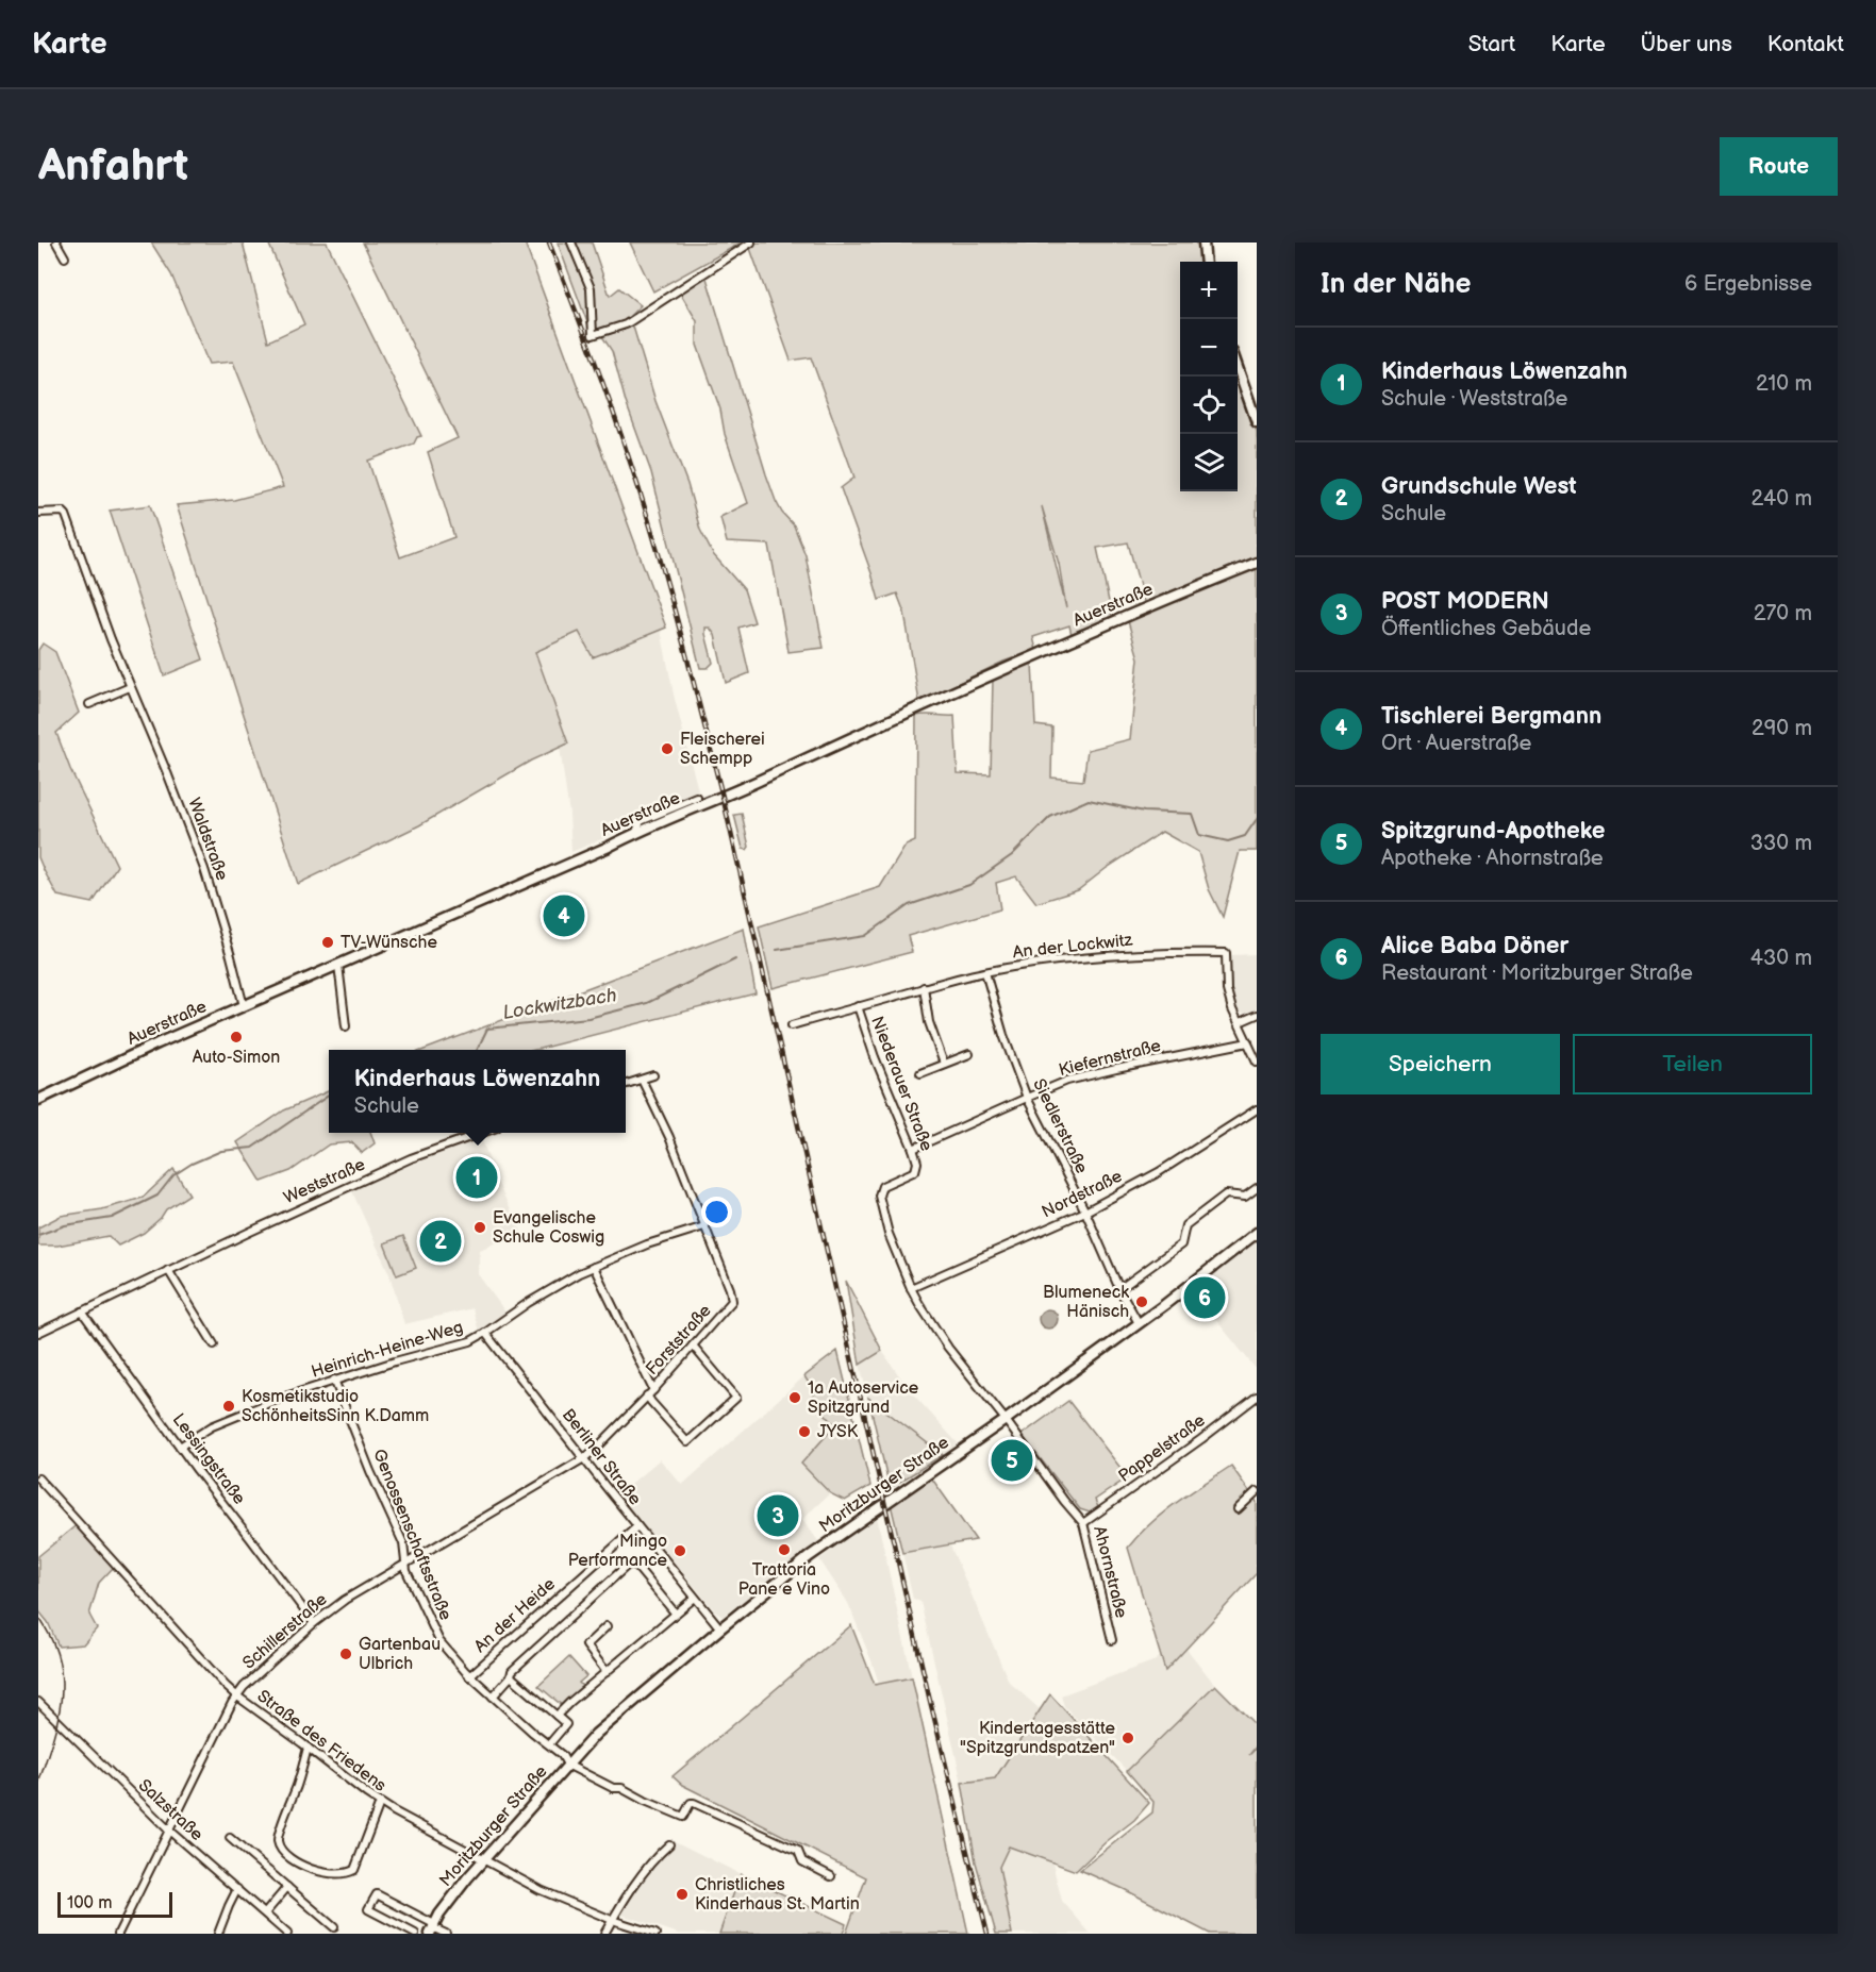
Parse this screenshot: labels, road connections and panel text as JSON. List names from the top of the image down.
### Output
{
  "streets": {
    "street": [
      "Auerstraße",
      "Waldstraße",
      "An der Lockwitz",
      "Kiefernstraße",
      "Niederauer Straße",
      "Siedlerstraße",
      "Weststraße",
      "Nordstraße",
      "Forststraße",
      "Heinrich-Heine-Weg",
      "Pappelstraße",
      "Berliner Straße",
      "Lessingstraße",
      "Moritzburger Straße",
      "Genossenschaftsstraße",
      "Ahornstraße",
      "An der Heide",
      "Schillerstraße",
      "Straße des Friedens",
      "Salzstraße"
    ]
  },
  "crossings": [
    ["Auerstraße", "Waldstraße"],
    ["An der Lockwitz", "Niederauer Straße"],
    ["An der Lockwitz", "Siedlerstraße"],
    ["Kiefernstraße", "Niederauer Straße"],
    ["Kiefernstraße", "Siedlerstraße"],
    ["Niederauer Straße", "Nordstraße"],
    ["Niederauer Straße", "Moritzburger Straße"],
    ["Niederauer Straße", "Ahornstraße"],
    ["Siedlerstraße", "Nordstraße"],
    ["Siedlerstraße", "Moritzburger Straße"],
    ["Weststraße", "Lessingstraße"],
    ["Forststraße", "Heinrich-Heine-Weg"],
    ["Forststraße", "Berliner Straße"],
    ["Forststraße", "Schillerstraße"],
    ["Heinrich-Heine-Weg", "Berliner Straße"],
    ["Heinrich-Heine-Weg", "Lessingstraße"],
    ["Heinrich-Heine-Weg", "Genossenschaftsstraße"],
    ["Pappelstraße", "Ahornstraße"],
    ["Berliner Straße", "Moritzburger Straße"],
    ["Berliner Straße", "An der Heide"],
    ["Berliner Straße", "Schillerstraße"],
    ["Lessingstraße", "Schillerstraße"],
    ["Moritzburger Straße", "Genossenschaftsstraße"],
    ["Moritzburger Straße", "Ahornstraße"],
    ["Moritzburger Straße", "Straße des Friedens"],
    ["Genossenschaftsstraße", "An der Heide"],
    ["Genossenschaftsstraße", "Schillerstraße"],
    ["Schillerstraße", "Straße des Friedens"],
    ["Schillerstraße", "Salzstraße"]
  ],
  "water": ["Lockwitzbach"],
  "places": [
    "Fleischerei Schempp",
    "TV-Wünsche",
    "Auto-Simon",
    "Evangelische Schule Coswig",
    "Blumeneck Hänisch",
    "1a Autoservice Spitzgrund",
    "Kosmetikstudio SchönheitsSinn K.Damm",
    "JYSK",
    "Trattoria Pane e Vino",
    "Mingo Performance",
    "Gartenbau Ulbrich",
    "Kindertagesstätte \"Spitzgrundspatzen\"",
    "Christliches Kinderhaus St. Martin"
  ],
  "scale_bar": "100 m",
  "page": {
    "header": "Karte",
    "nav": [
      "Start",
      "Karte",
      "Über uns",
      "Kontakt"
    ],
    "buttons": [
      "Route",
      ["Speichern", "Teilen"]
    ],
    "title": "Anfahrt",
    "heading": ["In der Nähe", "6 Ergebnisse"],
    "map_buttons": ["+", "−"],
    "list": [
      {
        "mark": "1",
        "name": "Kinderhaus Löwenzahn",
        "note": "Schule · Weststraße",
        "value": "210 m"
      },
      {
        "mark": "2",
        "name": "Grundschule West",
        "note": "Schule",
        "value": "240 m"
      },
      {
        "mark": "3",
        "name": "POST MODERN",
        "note": "Öffentliches Gebäude",
        "value": "270 m"
      },
      {
        "mark": "4",
        "name": "Tischlerei Bergmann",
        "note": "Ort · Auerstraße",
        "value": "290 m"
      },
      {
        "mark": "5",
        "name": "Spitzgrund-Apotheke",
        "note": "Apotheke · Ahornstraße",
        "value": "330 m"
      },
      {
        "mark": "6",
        "name": "Alice Baba Döner",
        "note": "Restaurant · Moritzburger Straße",
        "value": "430 m"
      }
    ],
    "pins": [
      "4",
      "1",
      "2",
      "6",
      "5",
      "3"
    ],
    "popup": ["Kinderhaus Löwenzahn", "Schule"],
    "scale": "100 m"
  }
}
